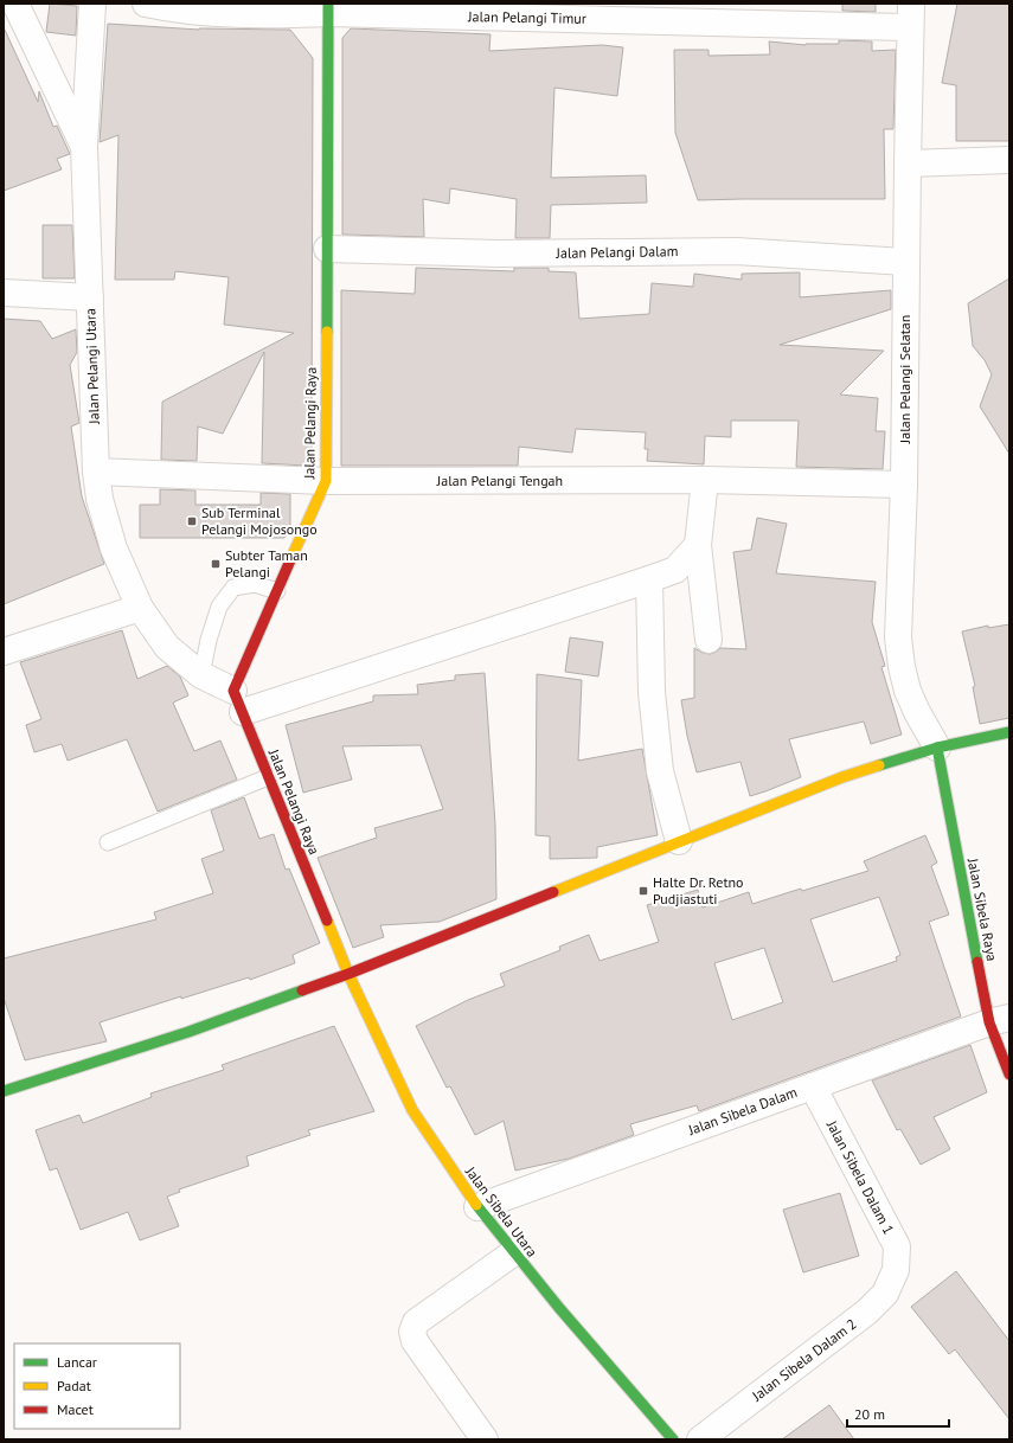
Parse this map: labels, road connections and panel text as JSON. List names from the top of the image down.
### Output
{
  "streets": {
    "street": [
      "Jalan Pelangi Timur",
      "Jalan Pelangi Dalam",
      "Jalan Pelangi Utara",
      "Jalan Pelangi Selatan",
      "Jalan Pelangi Raya",
      "Jalan Pelangi Tengah",
      "Jalan Sibela Raya",
      "Jalan Sibela Dalam",
      "Jalan Sibela Dalam 1",
      "Jalan Sibela Utara",
      "Jalan Sibela Dalam 2"
    ]
  },
  "crossings": [
    ["Jalan Pelangi Timur", "Jalan Pelangi Selatan"],
    ["Jalan Pelangi Timur", "Jalan Pelangi Raya"],
    ["Jalan Pelangi Dalam", "Jalan Pelangi Selatan"],
    ["Jalan Pelangi Dalam", "Jalan Pelangi Raya"],
    ["Jalan Pelangi Utara", "Jalan Pelangi Raya"],
    ["Jalan Pelangi Utara", "Jalan Pelangi Tengah"],
    ["Jalan Pelangi Selatan", "Jalan Pelangi Tengah"],
    ["Jalan Pelangi Selatan", "Jalan Sibela Raya"],
    ["Jalan Pelangi Raya", "Jalan Pelangi Tengah"],
    ["Jalan Pelangi Raya", "Jalan Sibela Utara"],
    ["Jalan Sibela Raya", "Jalan Sibela Dalam"],
    ["Jalan Sibela Dalam", "Jalan Sibela Dalam 1"],
    ["Jalan Sibela Dalam", "Jalan Sibela Utara"],
    ["Jalan Sibela Dalam 1", "Jalan Sibela Dalam 2"]
  ],
  "places": {
    "transit": ["Sub Terminal Pelangi Mojosongo", "Subter Taman Pelangi", "Halte Dr. Retno Pudjiastuti"]
  },
  "legend": ["Lancar", "Padat", "Macet"],
  "scale_bar": "20 m"
}
